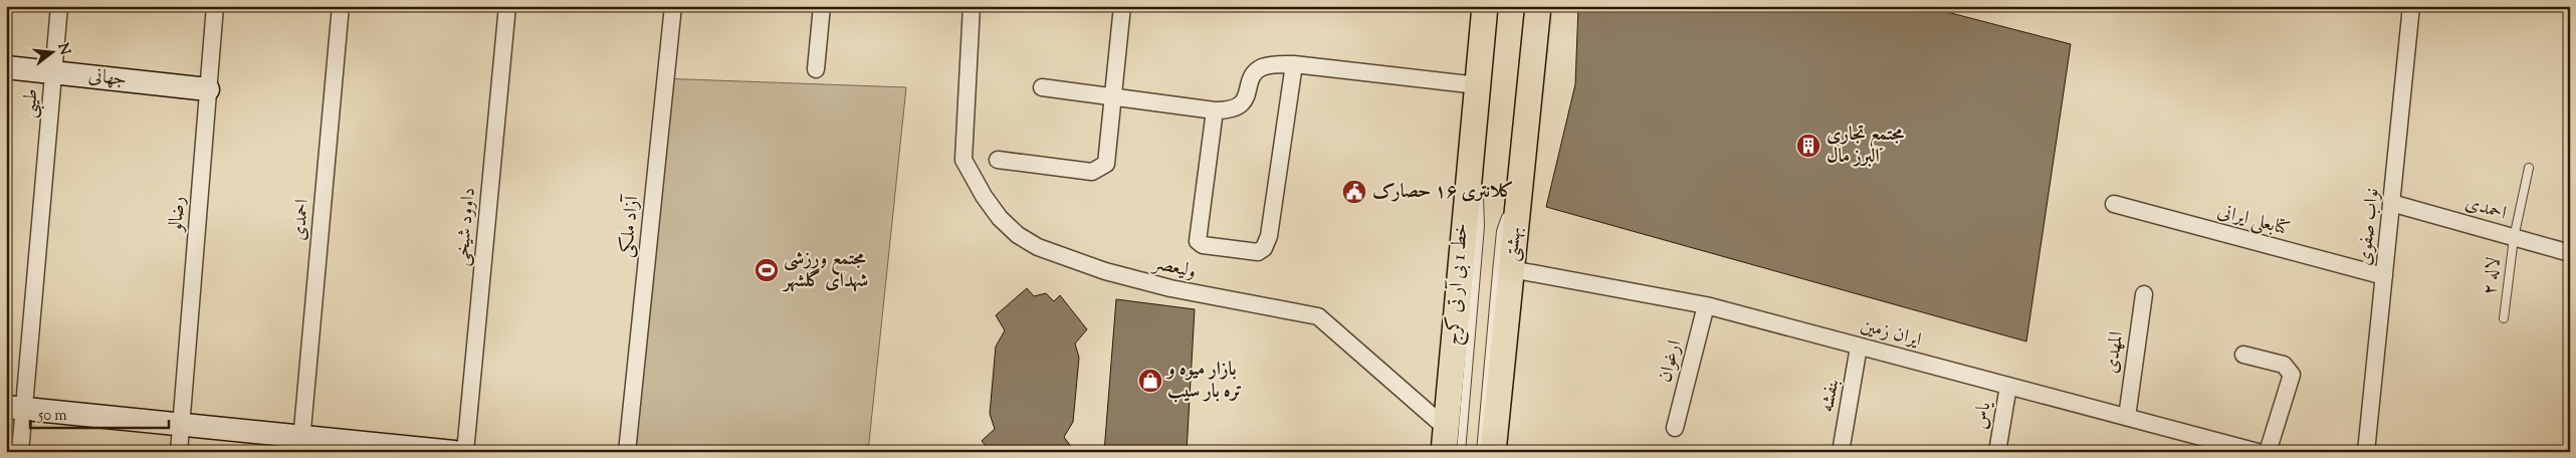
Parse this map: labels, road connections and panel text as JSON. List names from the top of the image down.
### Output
{
  "streets": {
    "main road": ["بهشتی"],
    "street": [
      "جهانی",
      "طیبی",
      "احمدی",
      "رضالو",
      "کتابعلی ایرانی",
      "داوود شیخی",
      "آزاد ملکی",
      "نواب صفوی",
      "ولیعصر",
      "ایران زمین",
      "المهدی",
      "ارغوان",
      "بنفشه",
      "یاس"
    ],
    "lane": ["لاله ۲", "خط 1 بی آر تی کرج"]
  },
  "crossings": [
    ["جهانی", "طیبی"],
    ["جهانی", "رضالو"],
    ["احمدی", "نواب صفوی"],
    ["احمدی", "لاله ۲"],
    ["کتابعلی ایرانی", "نواب صفوی"],
    ["بهشتی", "خط 1 بی آر تی کرج"],
    ["بهشتی", "ایران زمین"],
    ["ایران زمین", "المهدی"],
    ["ایران زمین", "ارغوان"],
    ["ایران زمین", "بنفشه"],
    ["ایران زمین", "یاس"]
  ],
  "places": {
    "building": ["مجتمع تجاری البرز مال"],
    "public building": ["کلانتری ۱۶ حصارک"],
    "sports": ["مجتمع ورزشی شهدای گلشهر"],
    "shop": ["بازار میوه و تره بار سیب"]
  },
  "scale_bar": "50 m",
  "north": "right"
}
